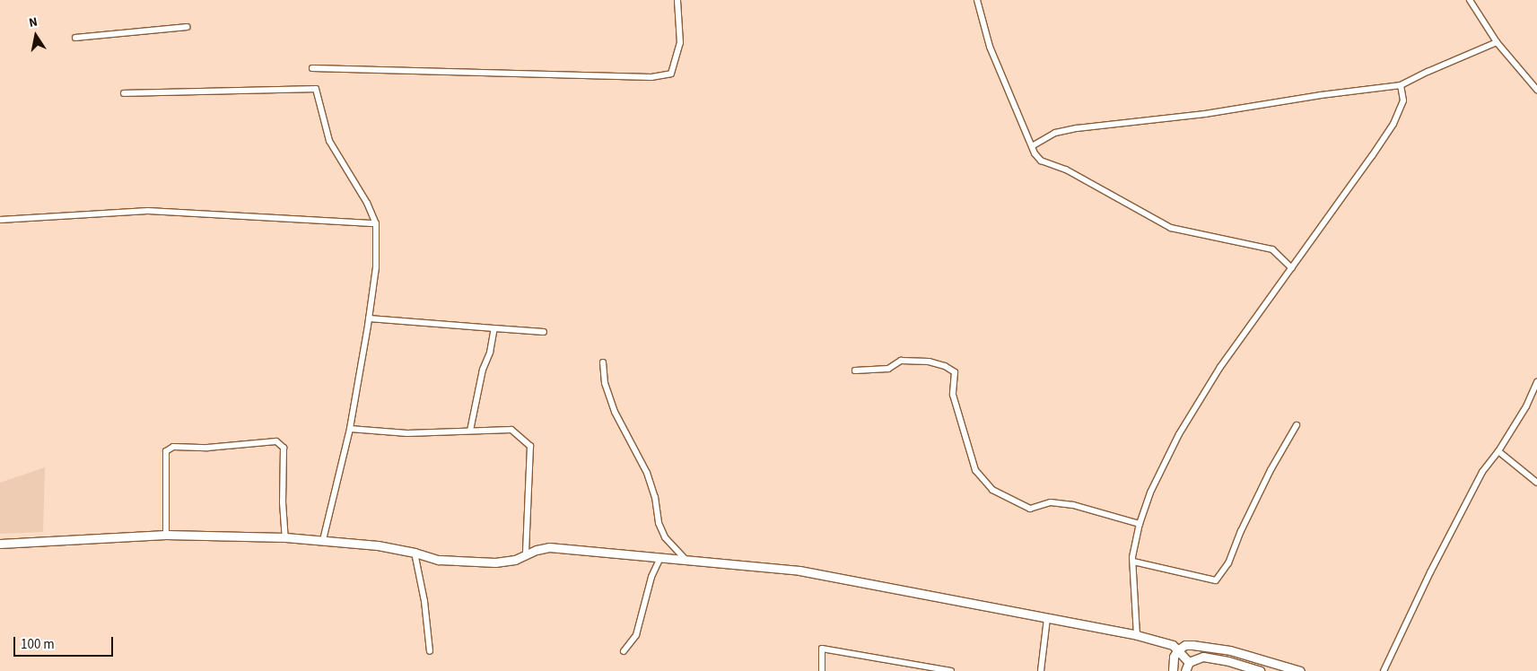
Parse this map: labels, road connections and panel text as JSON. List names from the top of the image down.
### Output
{
  "scale_bar": "100 m",
  "north": "top"
}
